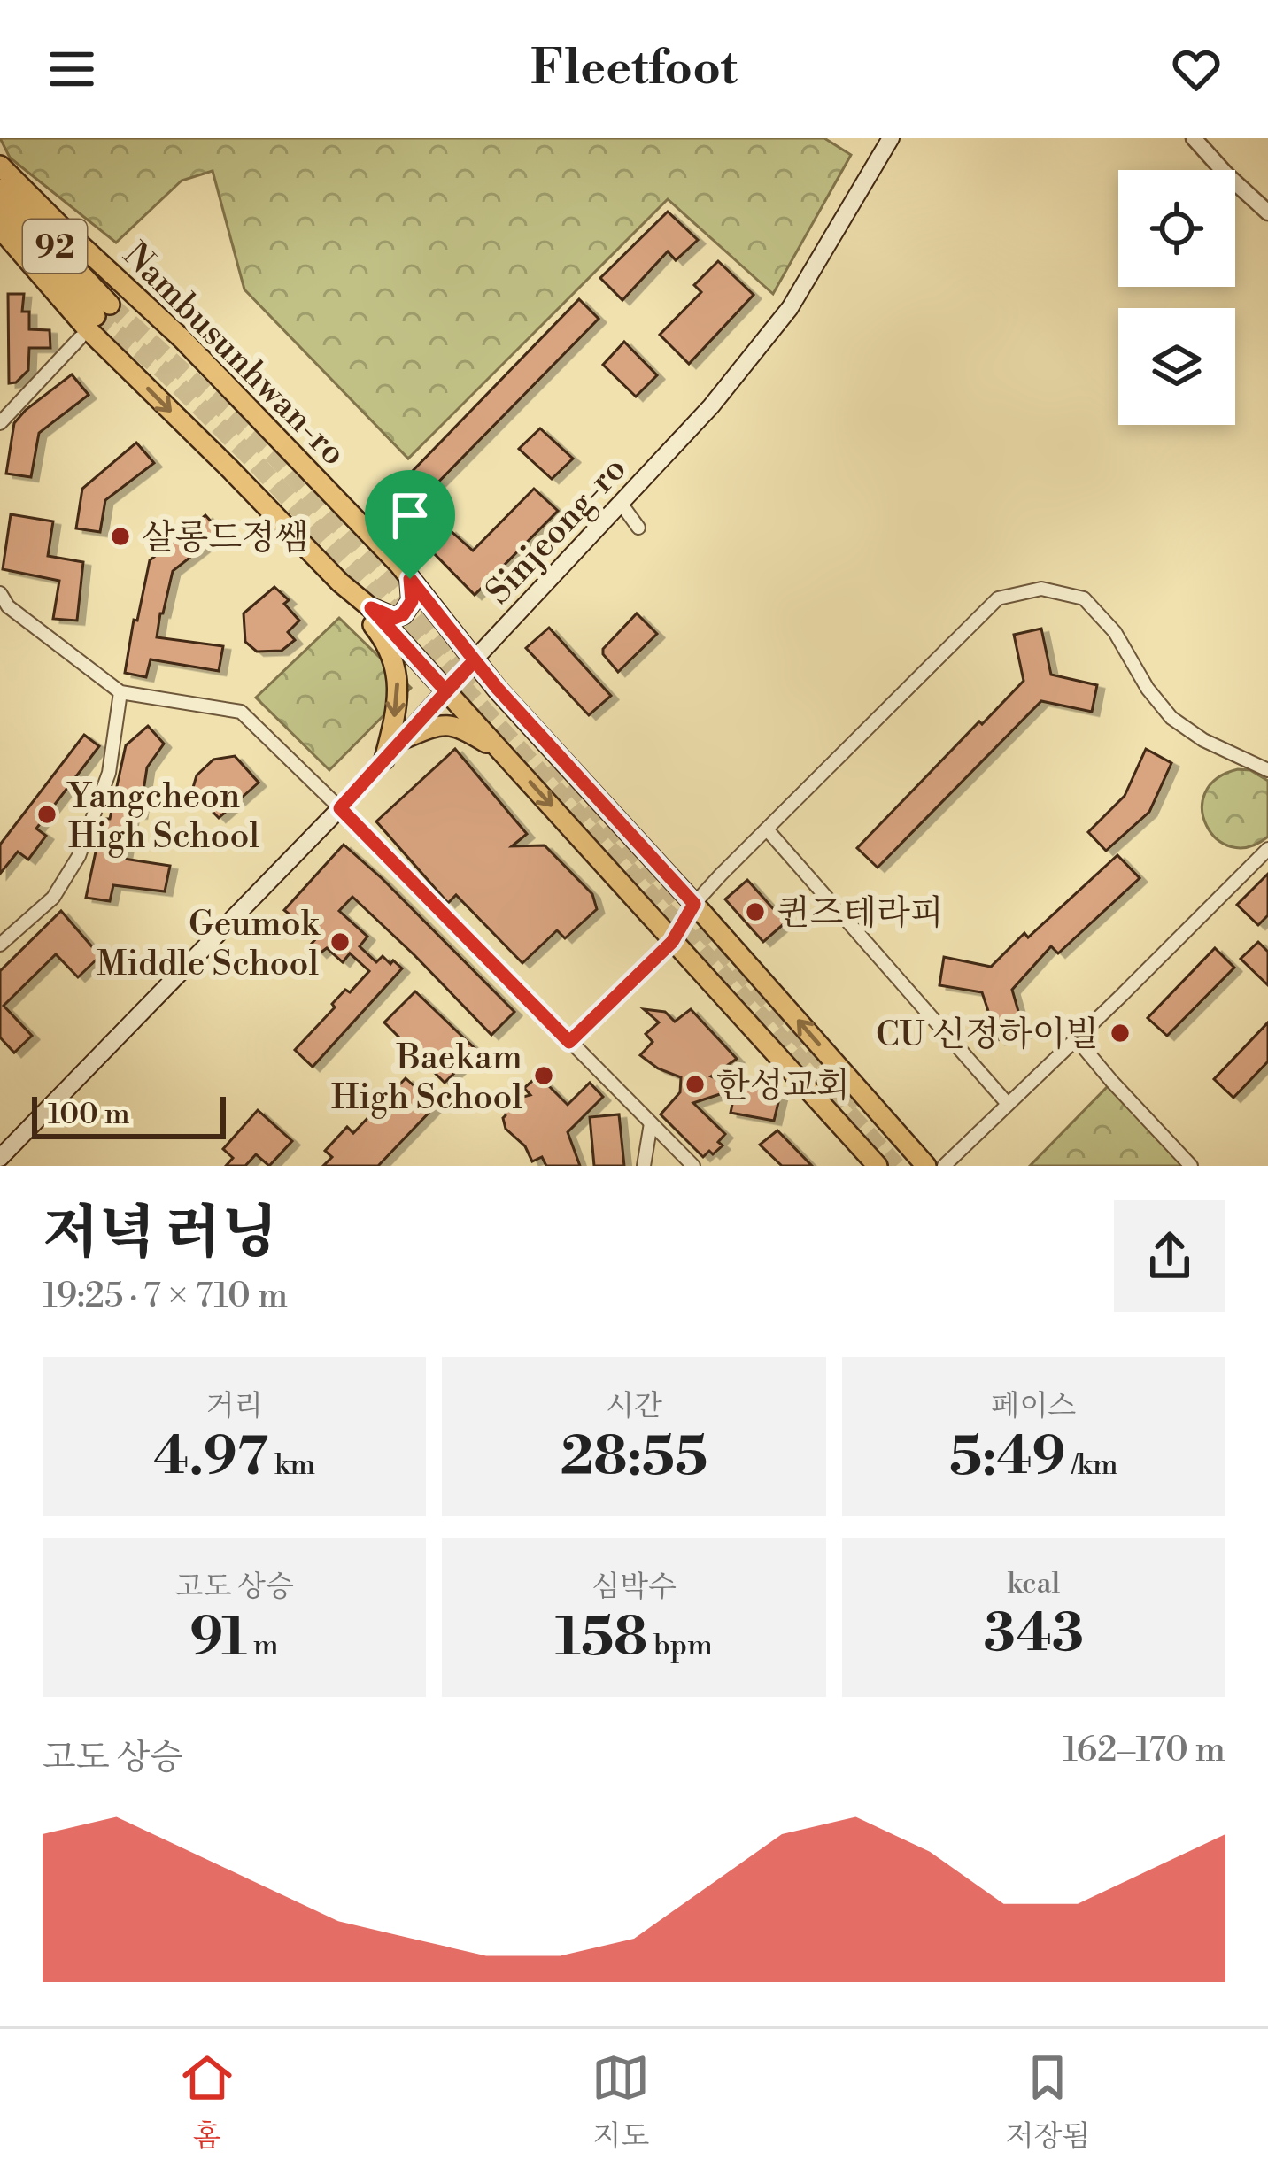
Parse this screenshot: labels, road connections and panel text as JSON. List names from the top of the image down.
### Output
{
  "streets": {
    "main road": ["92", "Nambusunhwan-ro", "Sinjeong-ro"]
  },
  "crossings": [
    ["Nambusunhwan-ro", "Sinjeong-ro"]
  ],
  "places": [
    "살롱드정쌤",
    "Yangcheon High School",
    "퀸즈테라피",
    "Geumok Middle School",
    "CU 신정하이빌",
    "Baekam High School",
    "한성교회"
  ],
  "scale_bar": "100 m",
  "page": {
    "header": "Fleetfoot",
    "scale": "100 m",
    "heading": ["저녁 러닝", "19:25 · 7 × 710 m"],
    "stats": [
      ["거리", "4.97 km"],
      ["시간", "28:55"],
      ["페이스", "5:49 /km"],
      ["고도 상승", "91 m"],
      ["심박수", "158 bpm"],
      ["kcal", "343"]
    ],
    "chart": ["고도 상승", "162–170 m"],
    "tabs": ["홈", "지도", "저장됨"]
  }
}
